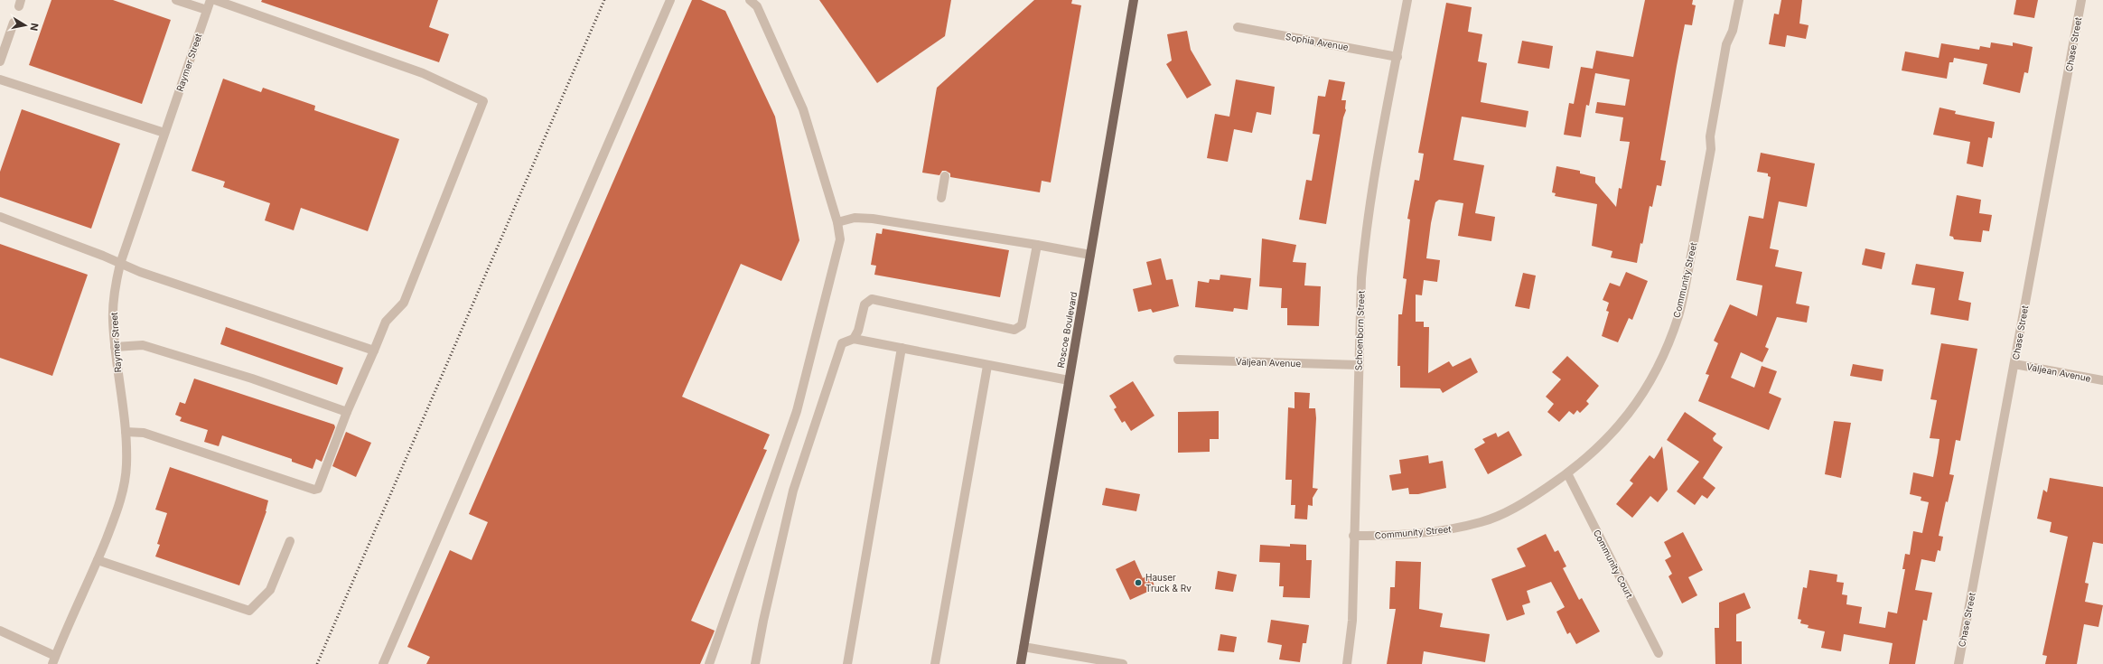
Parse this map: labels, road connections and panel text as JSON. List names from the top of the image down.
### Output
{
  "streets": {
    "main road": ["Roscoe Boulevard"],
    "street": [
      "Sophia Avenue",
      "Chase Street",
      "Raymer Street",
      "Community Street",
      "Schoenborn Street",
      "Valjean Avenue",
      "Community Court"
    ]
  },
  "crossings": [
    ["Sophia Avenue", "Schoenborn Street"],
    ["Chase Street", "Valjean Avenue"],
    ["Community Street", "Schoenborn Street"],
    ["Community Street", "Community Court"],
    ["Schoenborn Street", "Valjean Avenue"]
  ],
  "places": ["Hauser Truck & Rv"],
  "north": "right"
}
